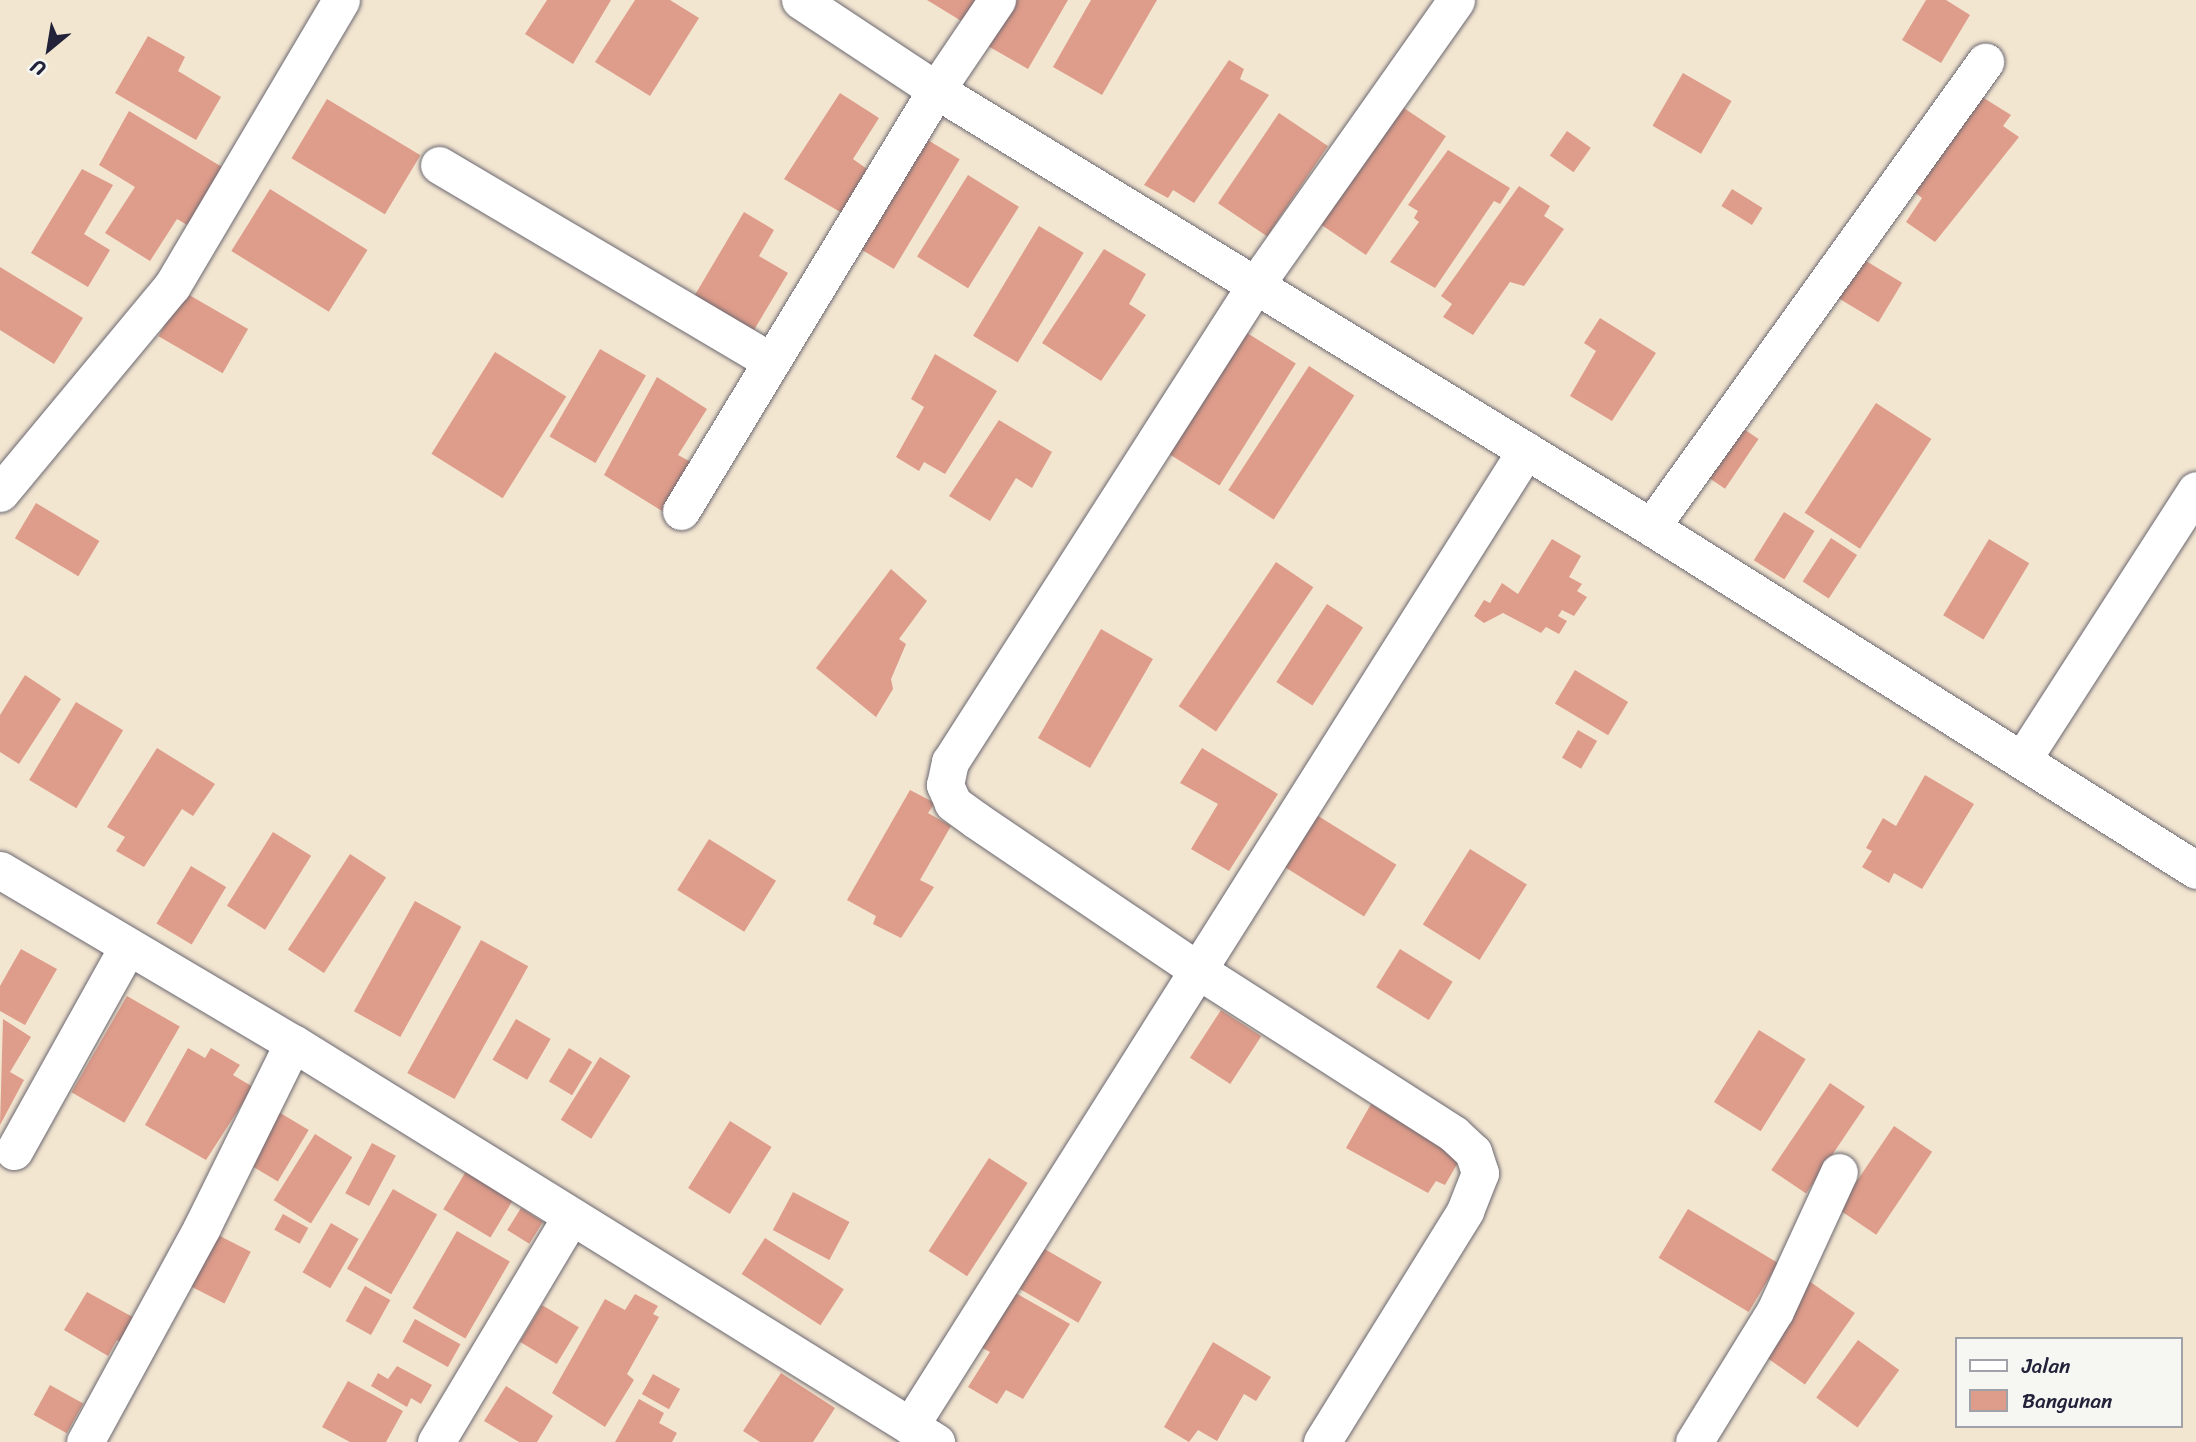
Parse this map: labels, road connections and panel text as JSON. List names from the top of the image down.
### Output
{
  "legend": ["Jalan", "Bangunan"],
  "north": "bottom left"
}
